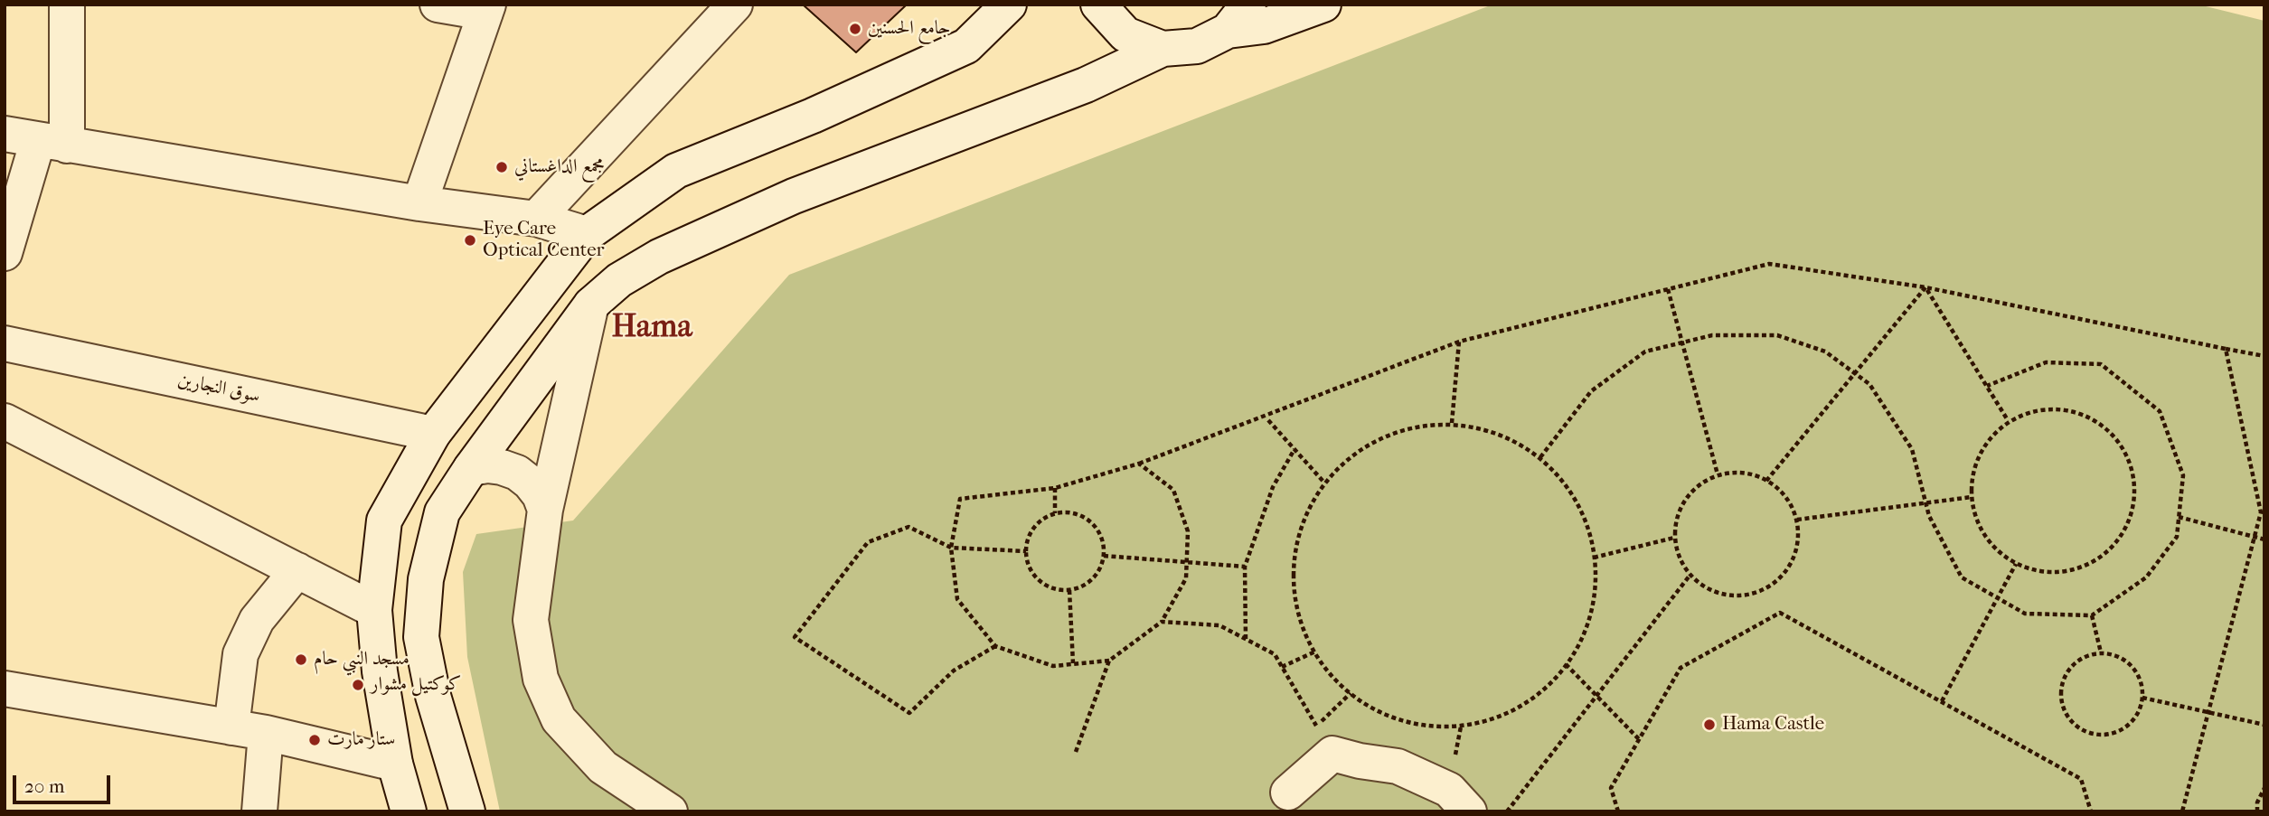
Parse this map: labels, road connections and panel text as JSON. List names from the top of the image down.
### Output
{
  "streets": {
    "street": ["سوق النجارين"]
  },
  "districts": ["Hama"],
  "places": [
    "جامع الحسنين",
    "مجمع الداغستاني",
    "Eye Care Optical Center",
    "مسجد النبي حام",
    "كوكتيل مشوار",
    "Hama Castle",
    "ستار مارت"
  ],
  "scale_bar": "20 m"
}
